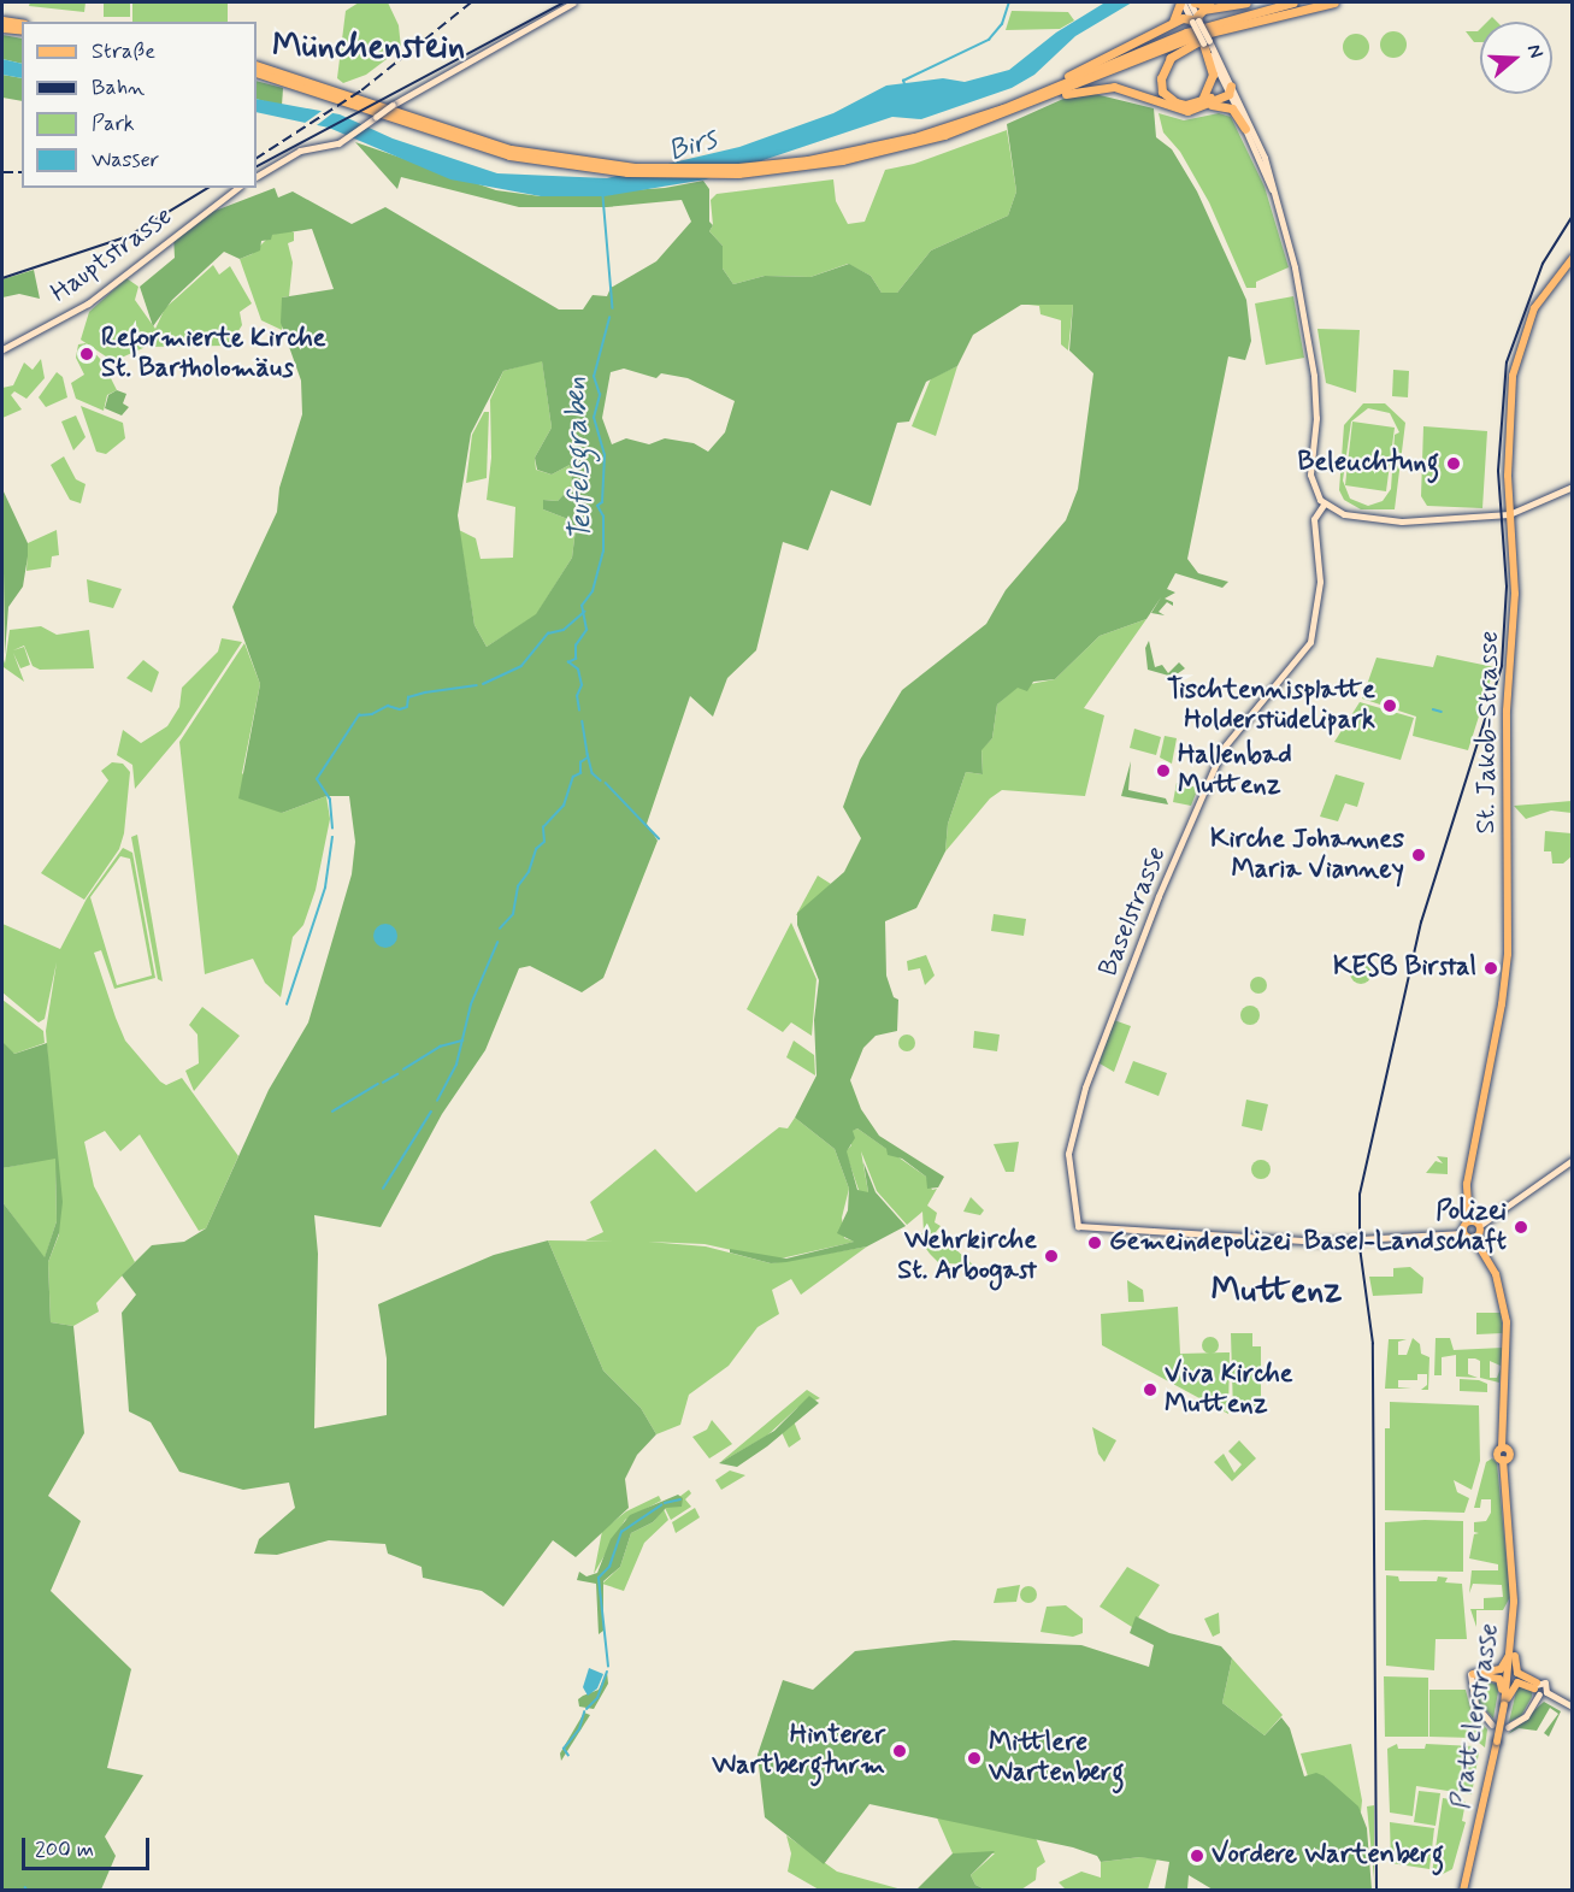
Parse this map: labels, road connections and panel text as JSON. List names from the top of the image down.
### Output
{
  "streets": {
    "main road": [
      "Hauptstrasse",
      "St. Jakob-Strasse",
      "Baselstrasse",
      "Prattelerstrasse"
    ]
  },
  "districts": ["Münchenstein", "Muttenz"],
  "water": ["Birs", "Teufelsgraben"],
  "places": [
    "Reformierte Kirche St. Bartholomäus",
    "Beleuchtung",
    "Tischtennisplatte Holderstüdelipark",
    "Hallenbad Muttenz",
    "Kirche Johannes Maria Vianney",
    "KESB Birstal",
    "Polizei Basel-Landschaft",
    "Gemeindepolizei",
    "Wehrkirche St. Arbogast",
    "Viva Kirche Muttenz",
    "Hinterer Wartbergturm",
    "Mittlere Wartenberg",
    "Vordere Wartenberg"
  ],
  "legend": [
    "Straße",
    "Bahn",
    "Park",
    "Wasser"
  ],
  "scale_bar": "200 m",
  "north": "right"
}
